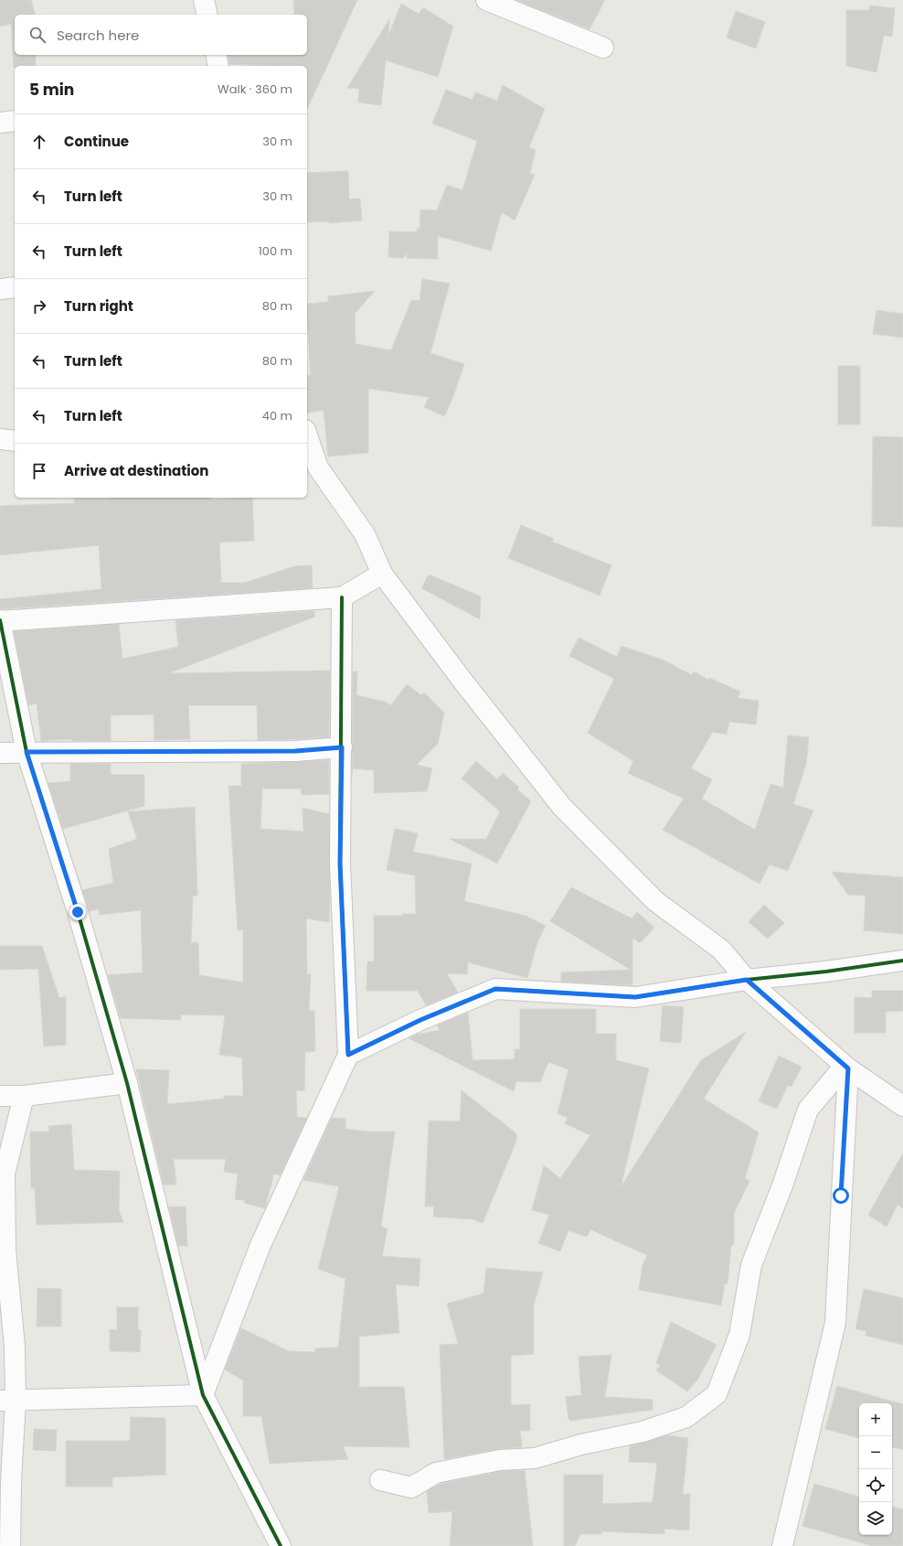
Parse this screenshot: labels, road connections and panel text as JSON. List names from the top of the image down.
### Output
{
  "page": {
    "search": "Search here",
    "heading": ["5 min", "Walk · 360 m"],
    "list": [
      ["Continue", "30 m"],
      ["Turn left", "30 m"],
      ["Turn left", "100 m"],
      ["Turn right", "80 m"],
      ["Turn left", "80 m"],
      ["Turn left", "40 m"],
      "Arrive at destination"
    ],
    "map_buttons": ["+", "−"]
  }
}
